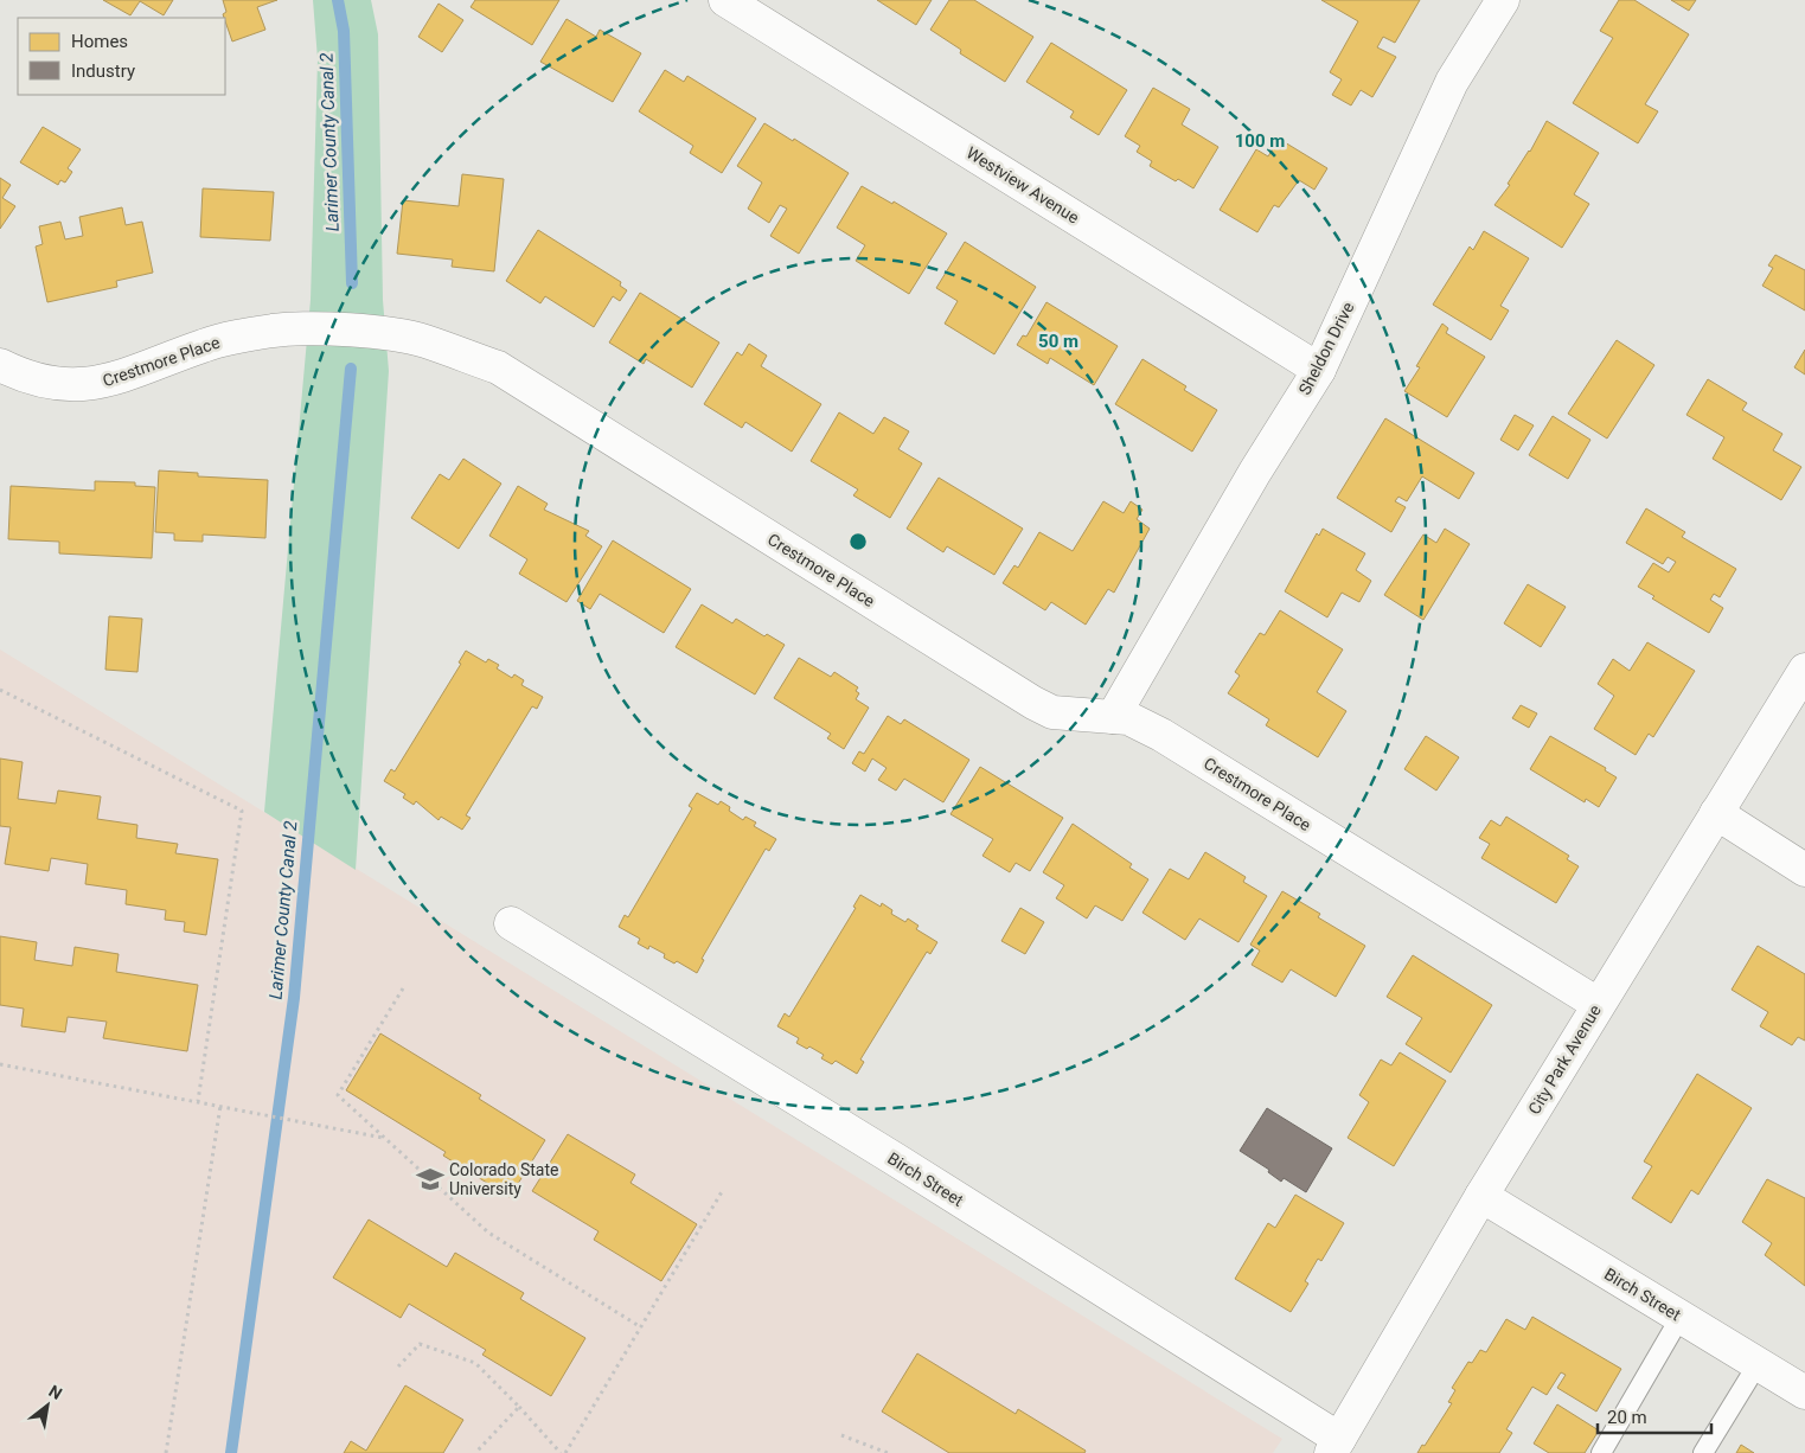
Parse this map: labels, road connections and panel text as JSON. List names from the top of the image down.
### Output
{
  "streets": {
    "street": [
      "Westview Avenue",
      "Sheldon Drive",
      "Crestmore Place",
      "City Park Avenue",
      "Birch Street"
    ]
  },
  "crossings": [
    ["Westview Avenue", "Sheldon Drive"],
    ["Sheldon Drive", "Crestmore Place"],
    ["Crestmore Place", "City Park Avenue"],
    ["City Park Avenue", "Birch Street"]
  ],
  "water": ["Larimer County Canal 2"],
  "places": {
    "school or university": ["Colorado State University"]
  },
  "legend": ["Homes", "Industry"],
  "scale_bar": "20 m",
  "north": "top right",
  "rings": ["100 m", "50 m"]
}
